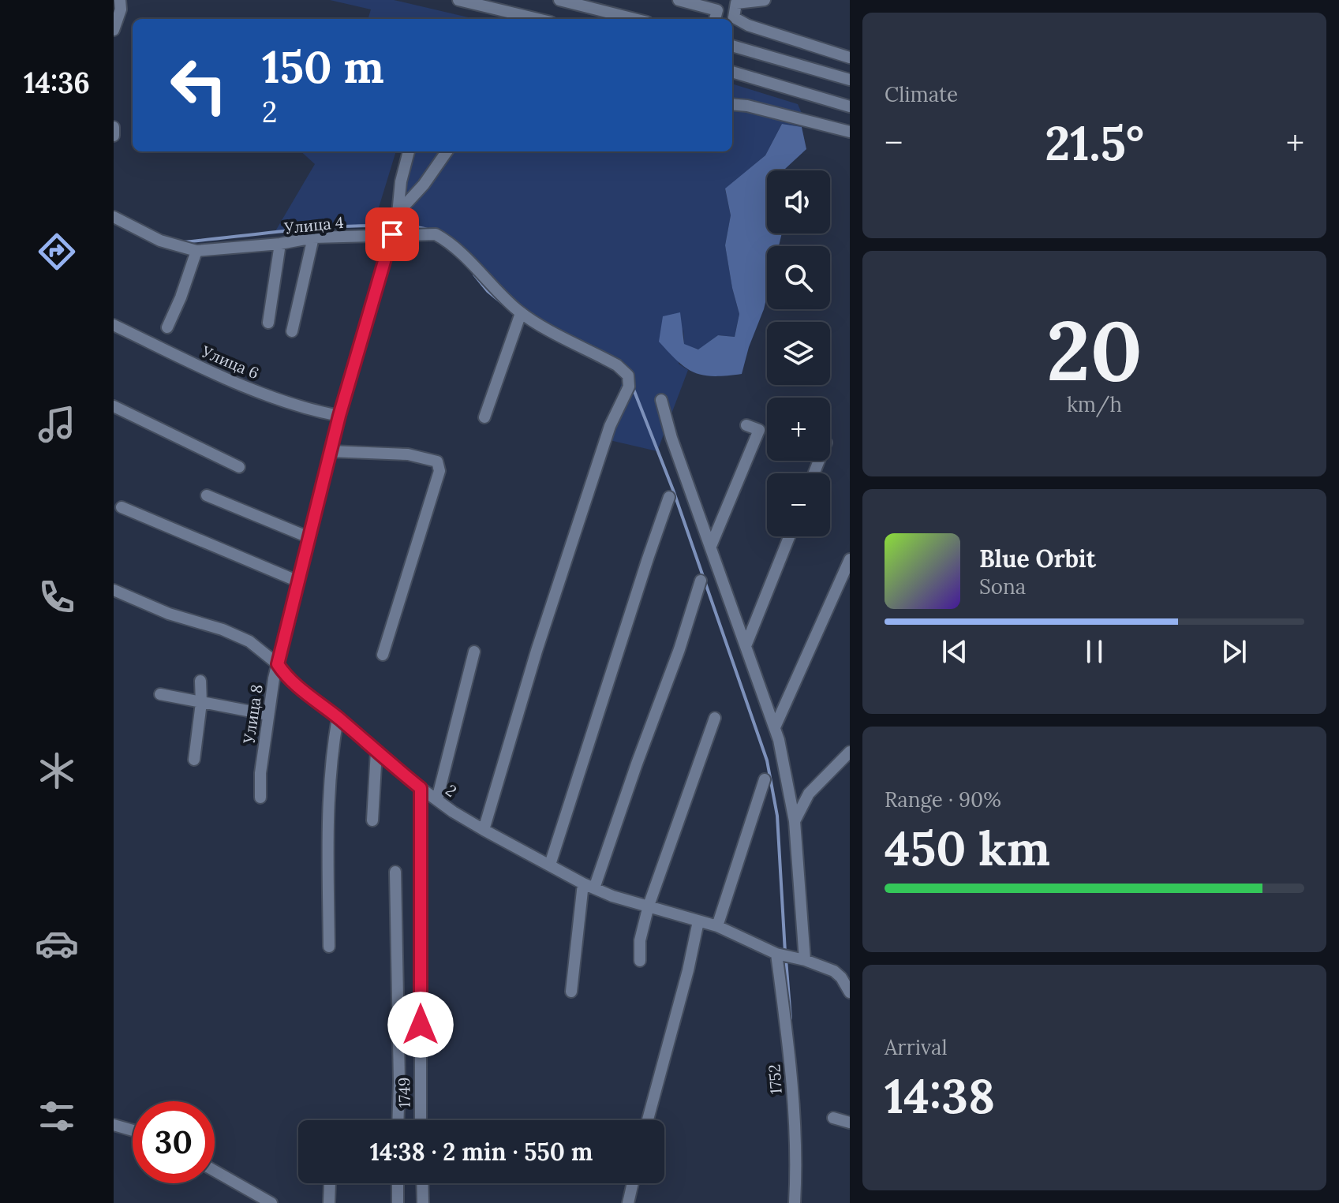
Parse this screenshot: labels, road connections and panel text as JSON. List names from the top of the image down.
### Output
{
  "streets": {
    "street": [
      "Улица 4",
      "Улица 6",
      "Улица 8",
      "2",
      "1752",
      "1749"
    ]
  },
  "crossings": [
    ["Улица 4", "Улица 8"],
    ["Улица 4", "2"],
    ["Улица 6", "Улица 8"],
    ["Улица 8", "2"],
    ["2", "1752"],
    ["2", "1749"]
  ],
  "page": {
    "tabs": "14:36",
    "tile": [
      "Climate",
      ["20", "km/h"],
      ["Range · 90%", "450 km"],
      ["Arrival", "14:38"]
    ],
    "turn": ["150 m", "2"],
    "heat": ["−", "21.5°", "+"],
    "map_buttons": ["+", "−"],
    "song": ["Blue Orbit", "Sona"],
    "limit": "30",
    "trip": "14:38 · 2 min · 550 m"
  }
}
